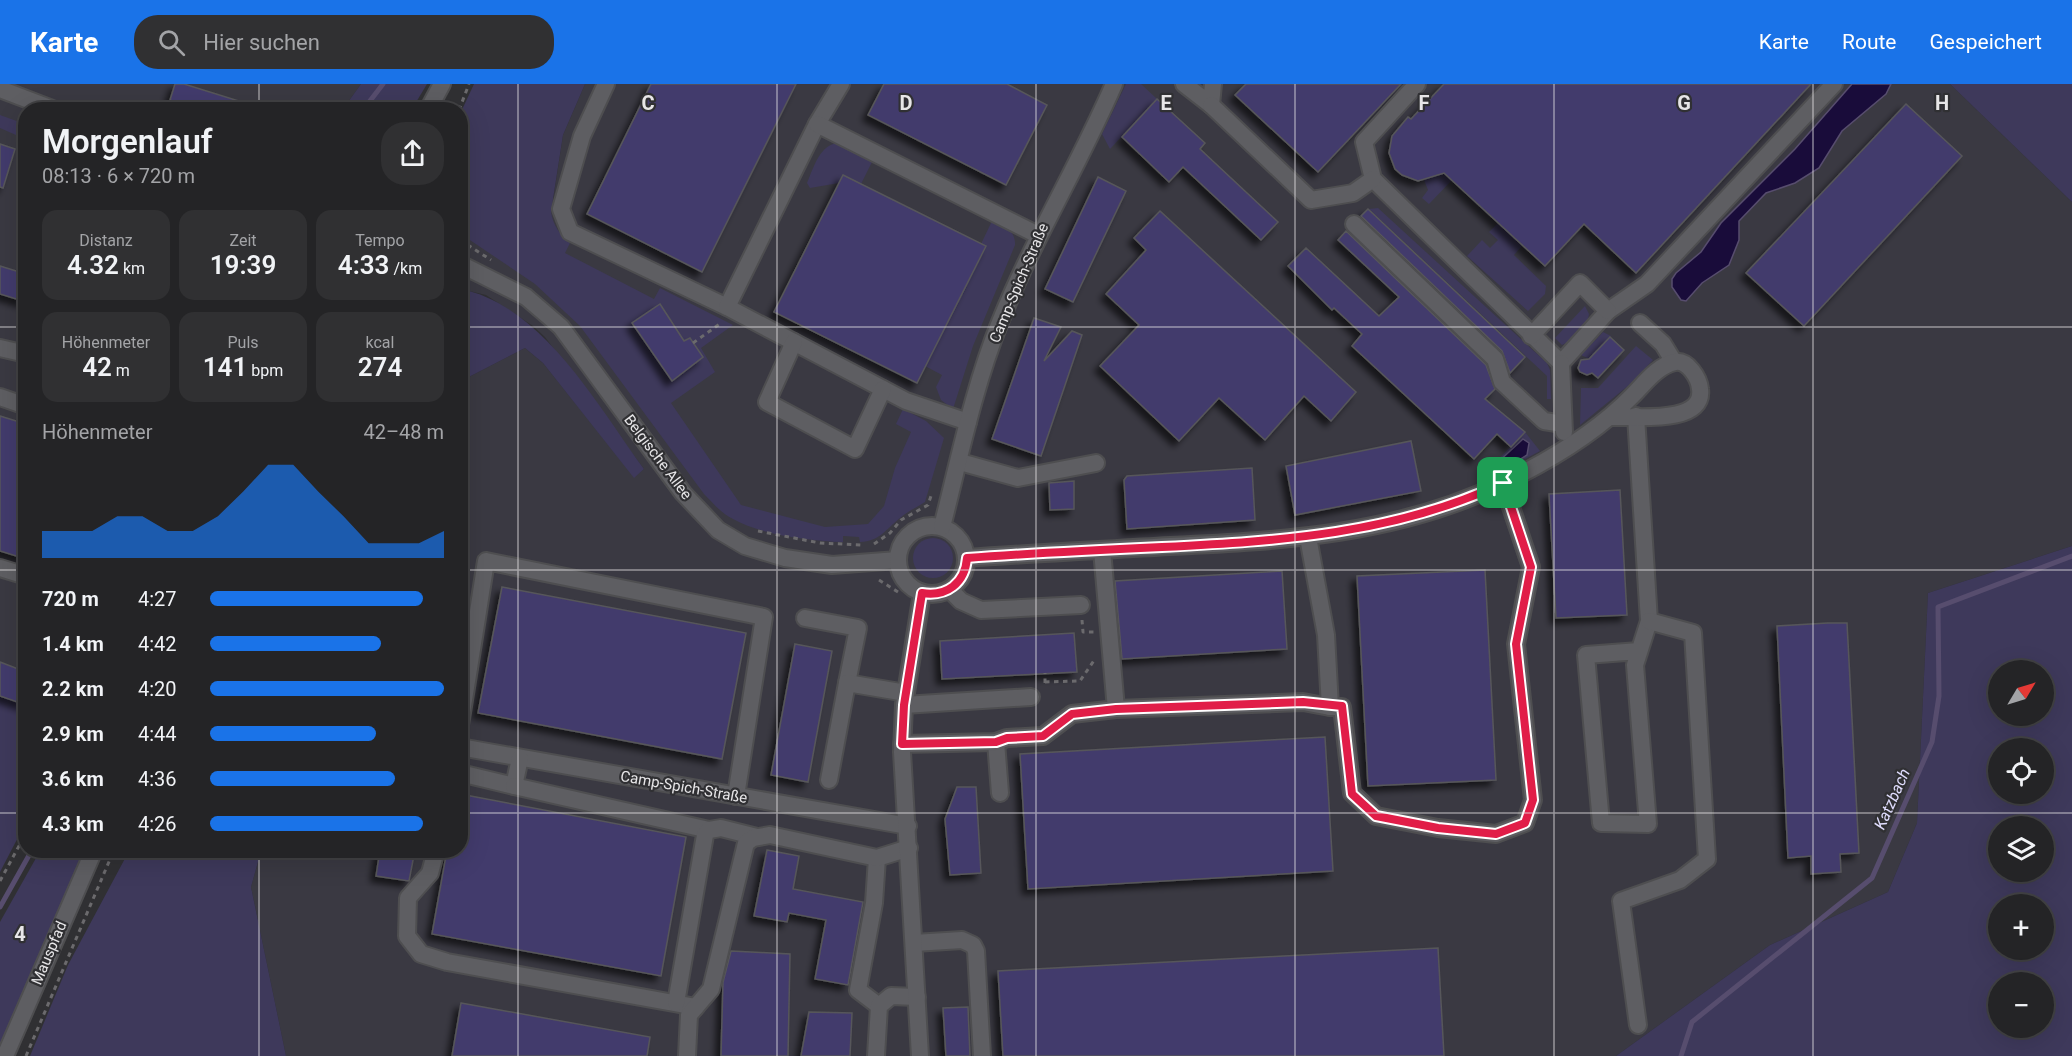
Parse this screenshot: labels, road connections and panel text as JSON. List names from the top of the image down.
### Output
{
  "streets": {
    "street": ["Camp-Spich-Straße", "Belgische Allee", "Mauspfad"]
  },
  "crossings": [
    ["Camp-Spich-Straße", "Belgische Allee"]
  ],
  "water": ["Katzbach"],
  "north": "top right",
  "page": {
    "header": "Karte",
    "search": "Hier suchen",
    "nav": ["Karte", "Route", "Gespeichert"],
    "heading": ["Morgenlauf", "08:13 · 6 × 720 m"],
    "stats": [
      ["Distanz", "4.32 km"],
      ["Zeit", "19:39"],
      ["Tempo", "4:33 /km"],
      ["Höhenmeter", "42 m"],
      ["Puls", "141 bpm"],
      ["kcal", "274"]
    ],
    "chart": ["Höhenmeter", "42–48 m"],
    "list": [
      {
        "name": "720 m",
        "note": "4:27"
      },
      {
        "name": "1.4 km",
        "note": "4:42"
      },
      {
        "name": "2.2 km",
        "note": "4:20"
      },
      {
        "name": "2.9 km",
        "note": "4:44"
      },
      {
        "name": "3.6 km",
        "note": "4:36"
      },
      {
        "name": "4.3 km",
        "note": "4:26"
      }
    ],
    "map_buttons": ["+", "−"]
  },
  "grid": {
    "columns": [
      "C",
      "D",
      "E",
      "F",
      "G",
      "H"
    ],
    "rows": ["4"]
  }
}
